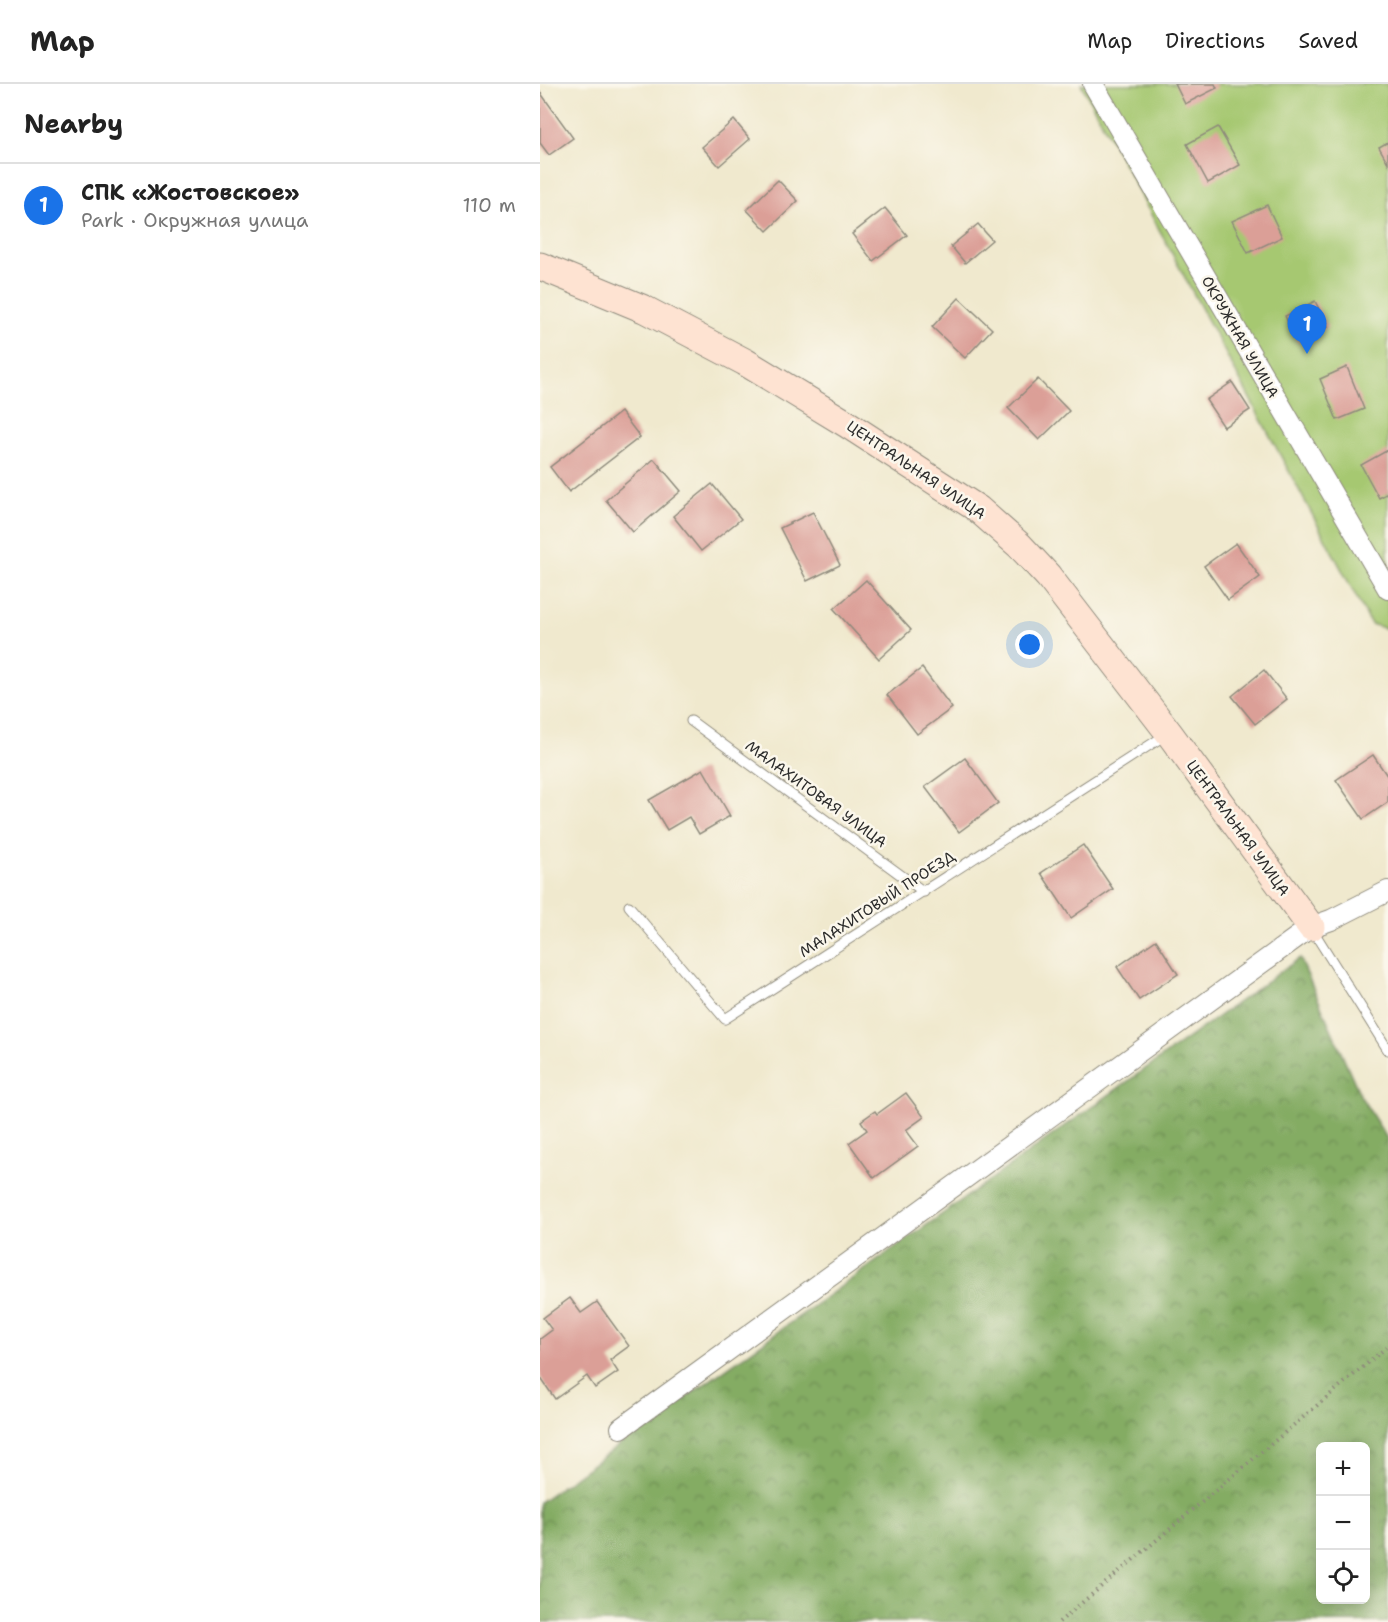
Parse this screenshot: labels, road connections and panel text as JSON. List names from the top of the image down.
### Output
{
  "streets": {
    "street": ["ОКРУЖНАЯ УЛИЦА", "ЦЕНТРАЛЬНАЯ УЛИЦА"],
    "lane": ["МАЛАХИТОВАЯ УЛИЦА", "МАЛАХИТОВЫЙ ПРОЕЗД"]
  },
  "crossings": [
    ["ЦЕНТРАЛЬНАЯ УЛИЦА", "МАЛАХИТОВЫЙ ПРОЕЗД"],
    ["МАЛАХИТОВАЯ УЛИЦА", "МАЛАХИТОВЫЙ ПРОЕЗД"]
  ],
  "page": {
    "header": "Map",
    "nav": ["Map", "Directions", "Saved"],
    "heading": "Nearby",
    "list": [
      {
        "mark": "1",
        "name": "СПК «Жостовское»",
        "note": "Park · Окружная улица",
        "value": "110 m"
      }
    ],
    "pins": "1",
    "map_buttons": ["+", "−"]
  }
}
